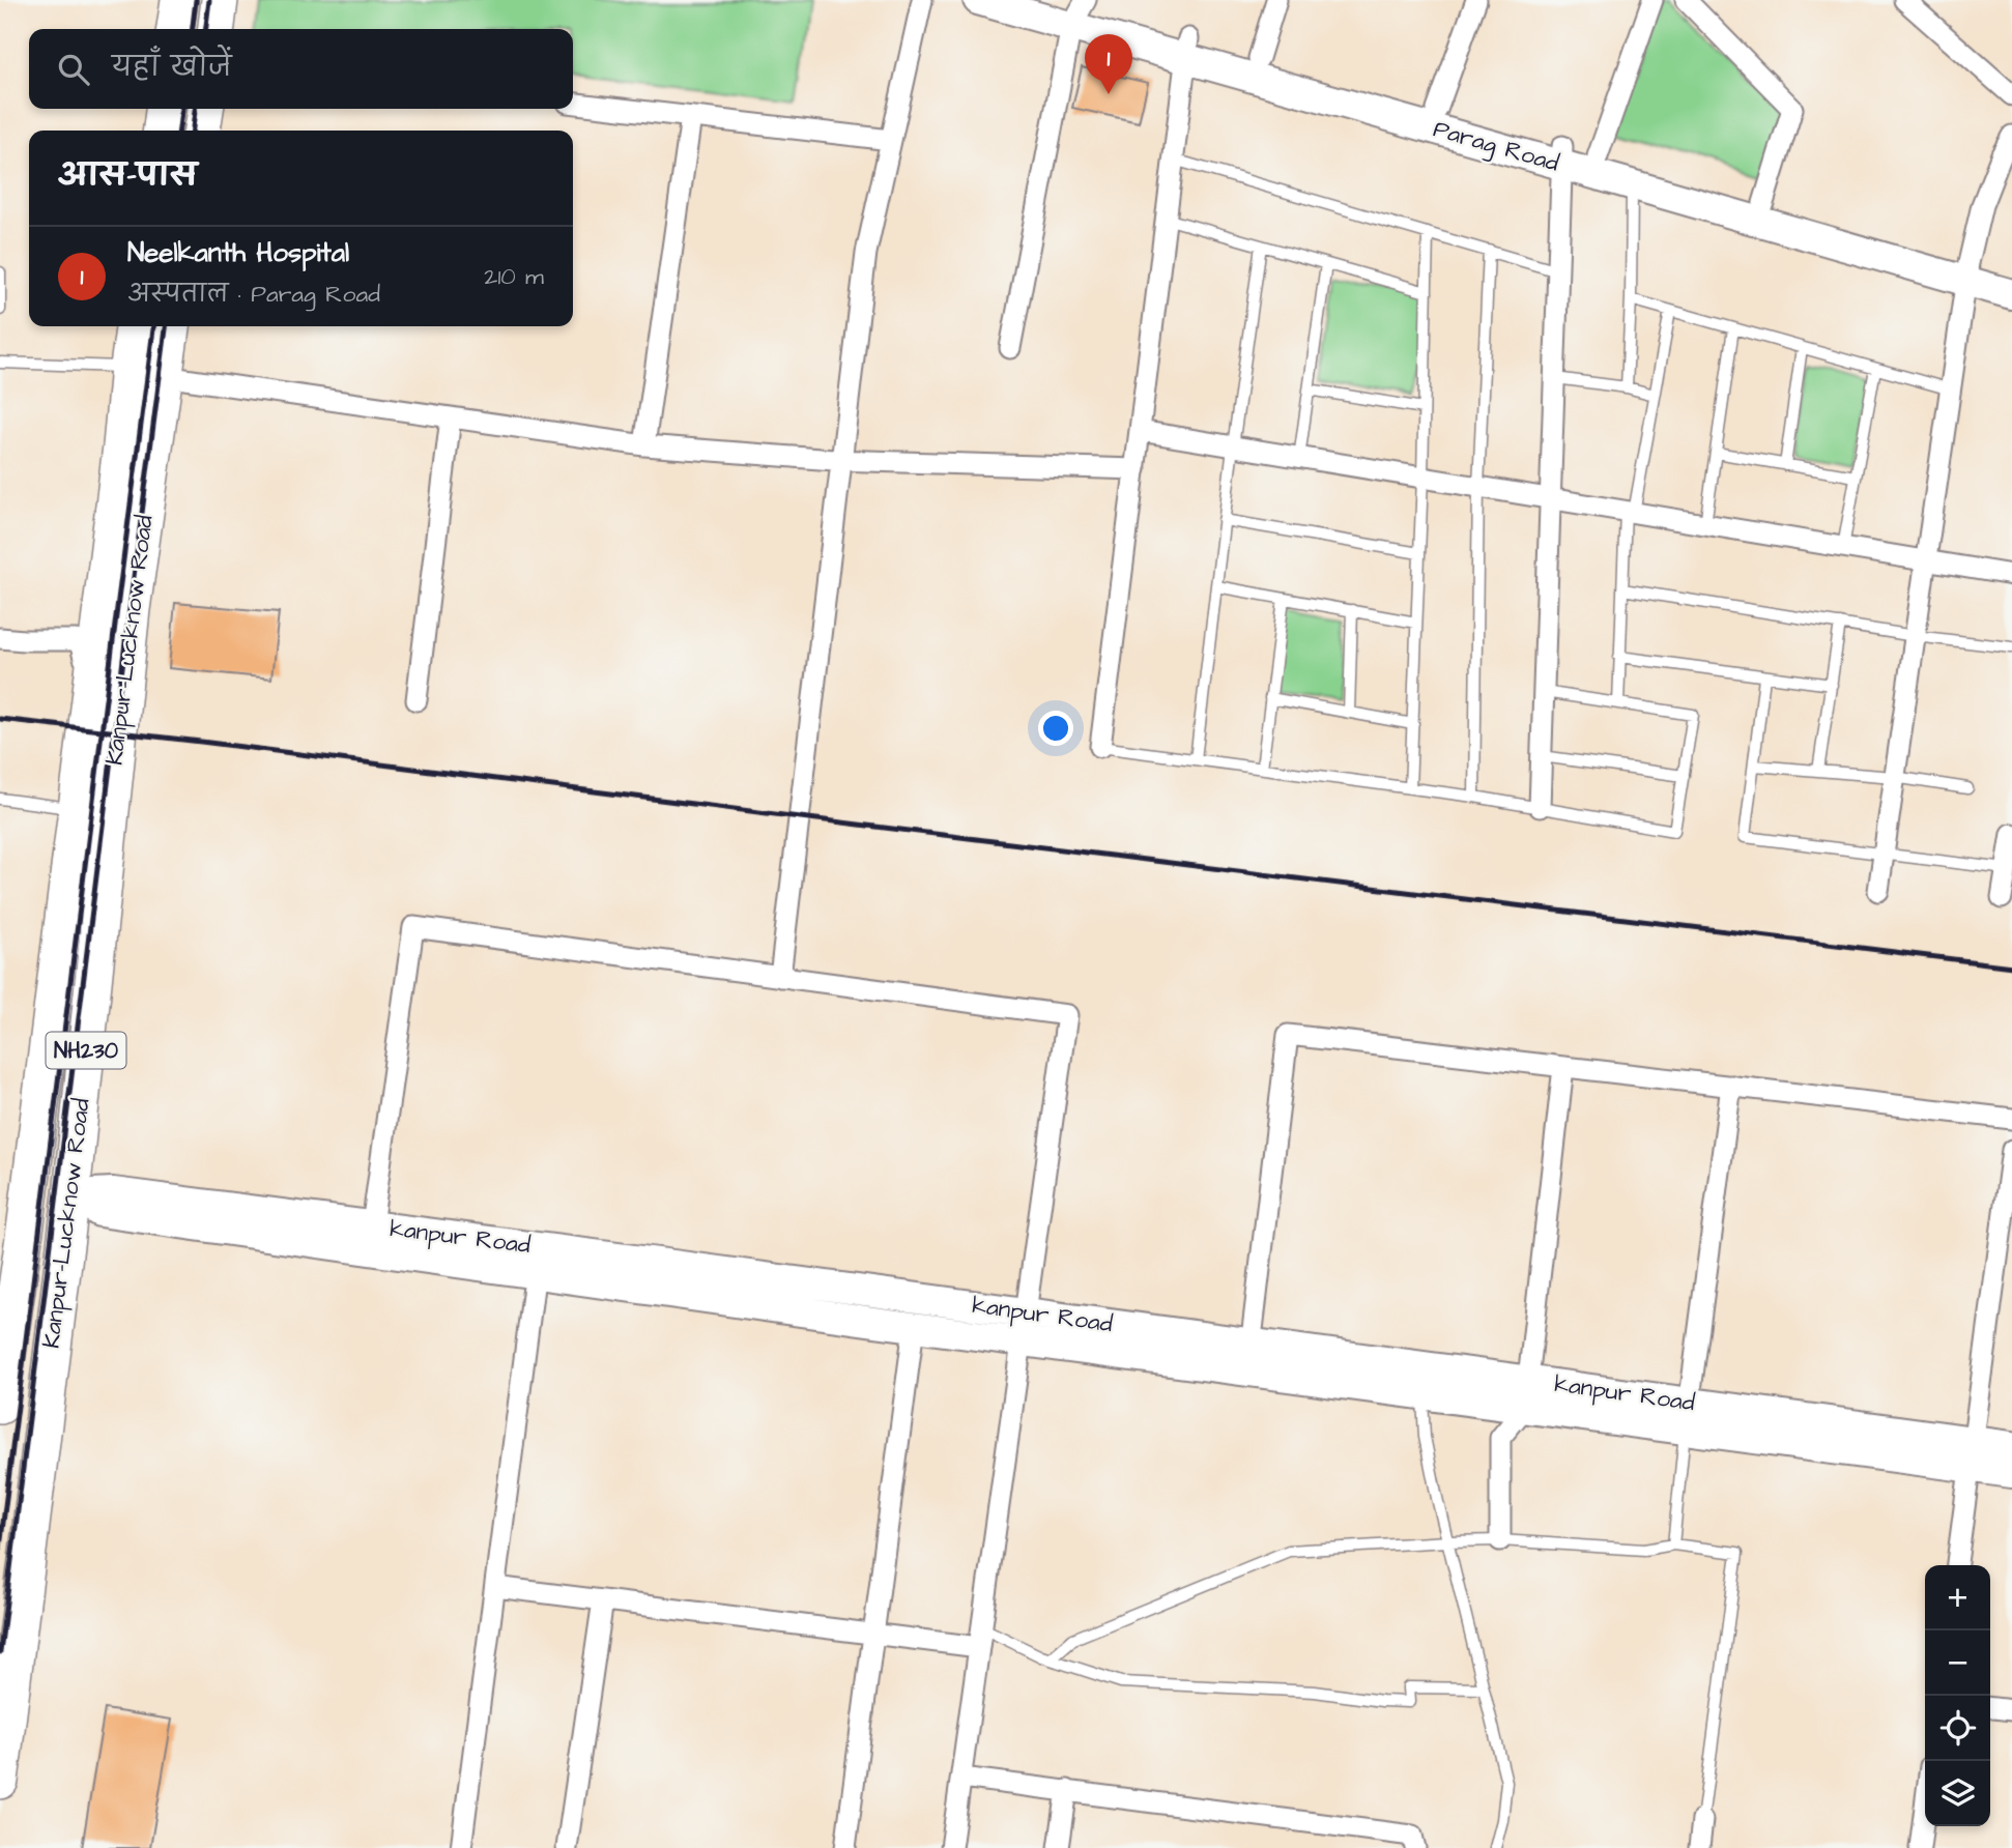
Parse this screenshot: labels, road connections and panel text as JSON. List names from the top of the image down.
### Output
{
  "streets": {
    "highway": ["Kanpur-Lucknow Road", "NH230"],
    "street": ["Parag Road", "kanpur Road"]
  },
  "crossings": [
    ["Kanpur-Lucknow Road", "kanpur Road"]
  ],
  "page": {
    "search": "यहाँ खोजें",
    "pins": "1",
    "heading": "आस-पास",
    "list": [
      {
        "mark": "1",
        "name": "Neelkanth Hospital",
        "note": "अस्पताल · Parag Road",
        "value": "210 m"
      }
    ],
    "map_buttons": ["+", "−"]
  }
}
